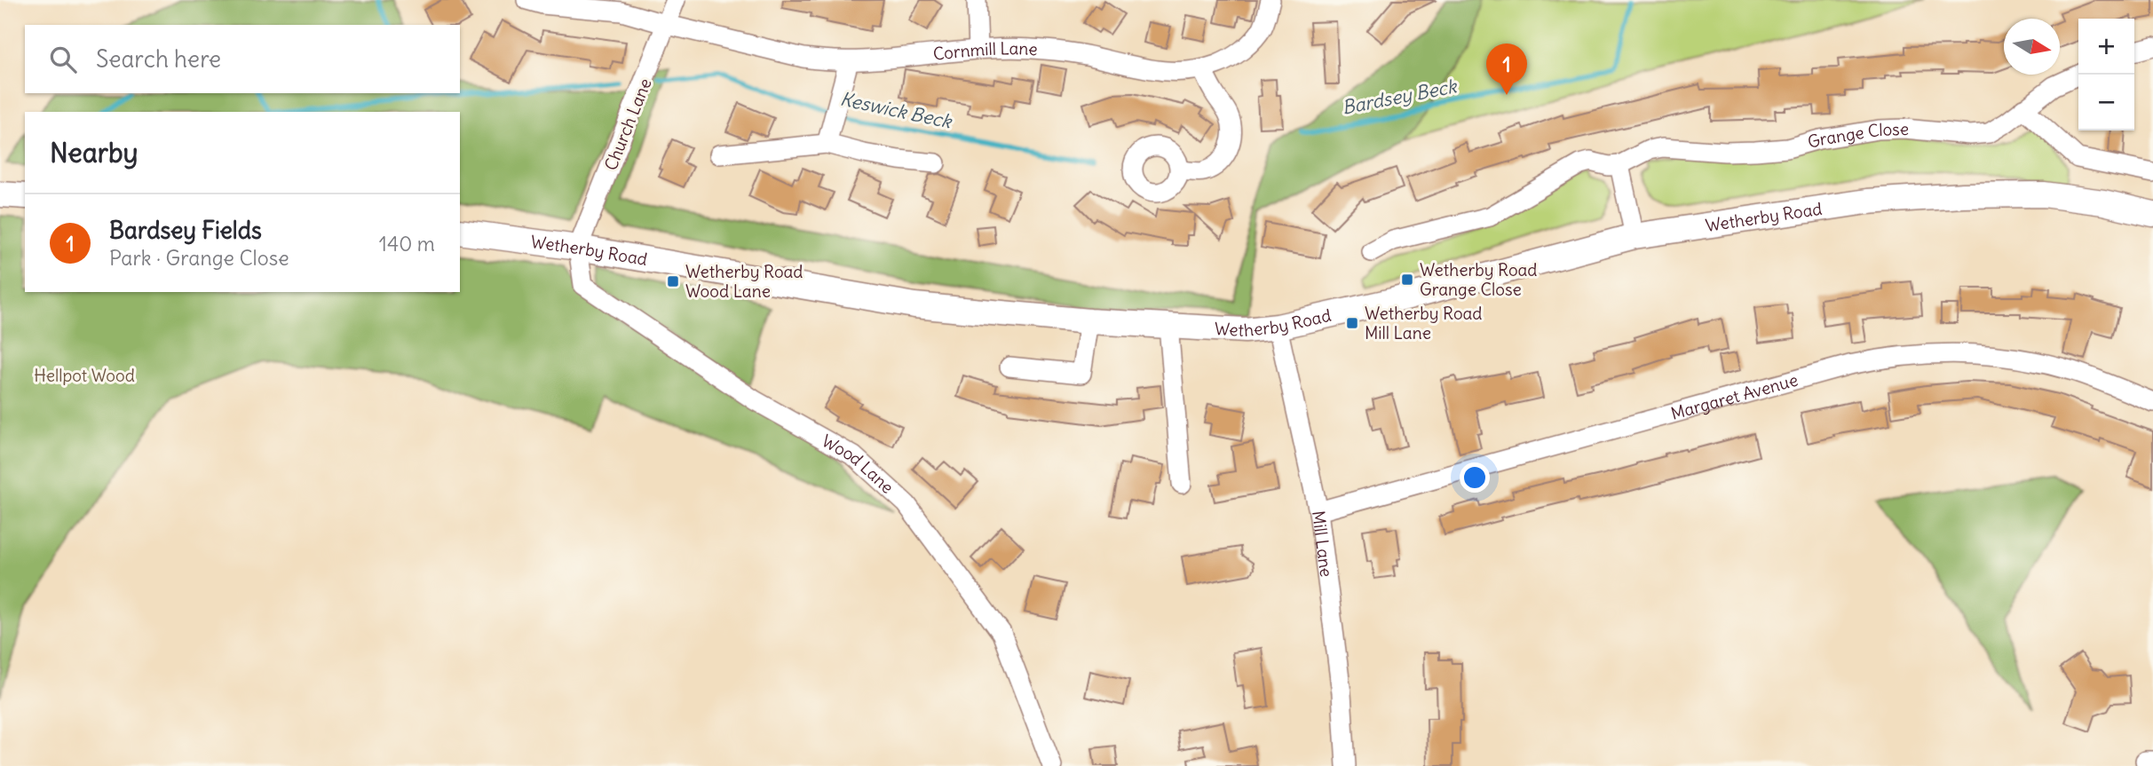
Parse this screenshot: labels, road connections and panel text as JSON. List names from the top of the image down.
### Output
{
  "streets": {
    "main road": ["Wetherby Road"],
    "street": [
      "Cornmill Lane",
      "Church Lane",
      "Grange Close",
      "Margaret Avenue",
      "Wood Lane",
      "Mill Lane"
    ]
  },
  "crossings": [
    ["Cornmill Lane", "Church Lane"],
    ["Church Lane", "Wetherby Road"],
    ["Church Lane", "Wood Lane"],
    ["Wetherby Road", "Wood Lane"],
    ["Wetherby Road", "Mill Lane"],
    ["Margaret Avenue", "Mill Lane"]
  ],
  "water": ["Bardsey Beck", "Keswick Beck"],
  "parks": ["Hellpot Wood"],
  "places": {
    "transit": ["Wetherby Road Grange Close", "Wetherby Road Wood Lane", "Wetherby Road Mill Lane"]
  },
  "north": "right",
  "page": {
    "map_buttons": ["+", "−"],
    "search": "Search here",
    "pins": "1",
    "heading": "Nearby",
    "list": [
      {
        "mark": "1",
        "name": "Bardsey Fields",
        "note": "Park · Grange Close",
        "value": "140 m"
      }
    ]
  }
}
